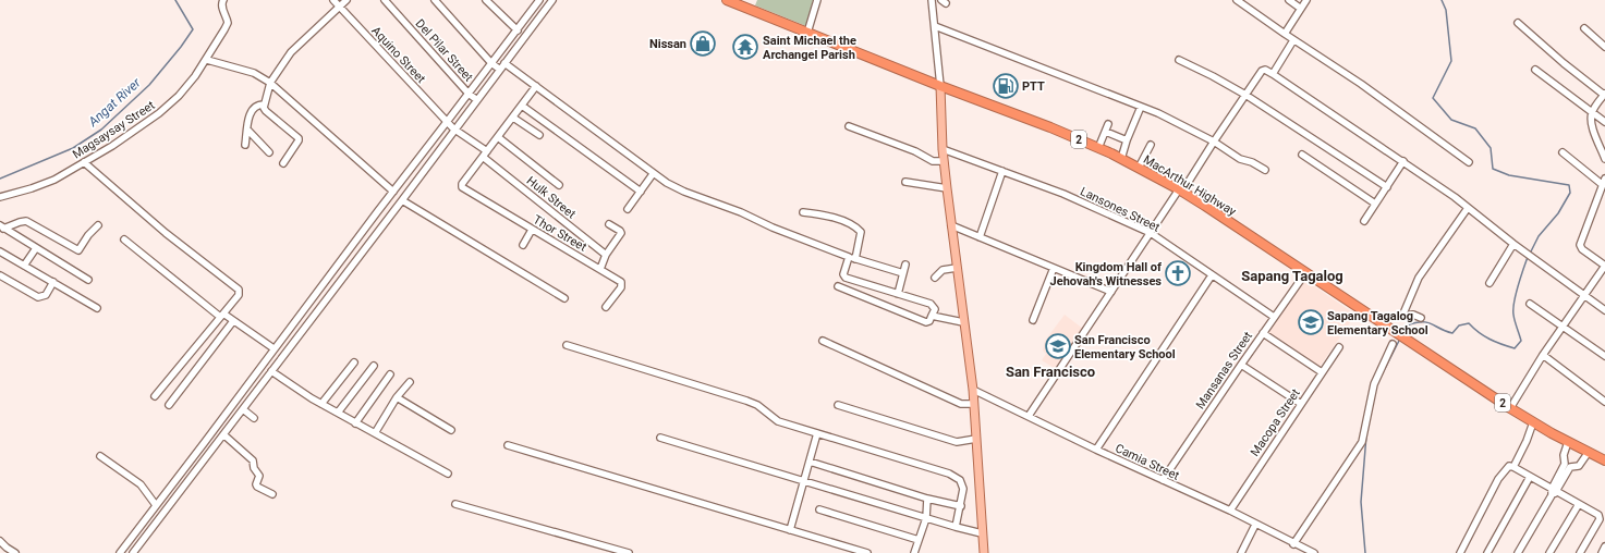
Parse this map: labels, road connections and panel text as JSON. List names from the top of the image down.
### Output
{
  "streets": {
    "highway": ["2", "MacArthur Highway"],
    "street": [
      "Del Pilar Street",
      "Aquino Street",
      "Magsaysay Street",
      "Hulk Street",
      "Lansones Street",
      "Thor Street",
      "Mansanas Street",
      "Macopa Street",
      "Camia Street"
    ]
  },
  "crossings": [
    ["Aquino Street", "Hulk Street"],
    ["Aquino Street", "Thor Street"],
    ["MacArthur Highway", "Mansanas Street"],
    ["Hulk Street", "Thor Street"],
    ["Lansones Street", "Mansanas Street"],
    ["Mansanas Street", "Camia Street"],
    ["Macopa Street", "Camia Street"]
  ],
  "districts": ["Sapang Tagalog", "San Francisco"],
  "water": ["Angat River"],
  "places": {
    "shop": ["Nissan"],
    "temple": ["Saint Michael the Archangel Parish"],
    "fuel station": ["PTT"],
    "church": ["Kingdom Hall of Jehovah's Witnesses"],
    "school or university": ["Sapang Tagalog Elementary School", "San Francisco Elementary School"]
  }
}
